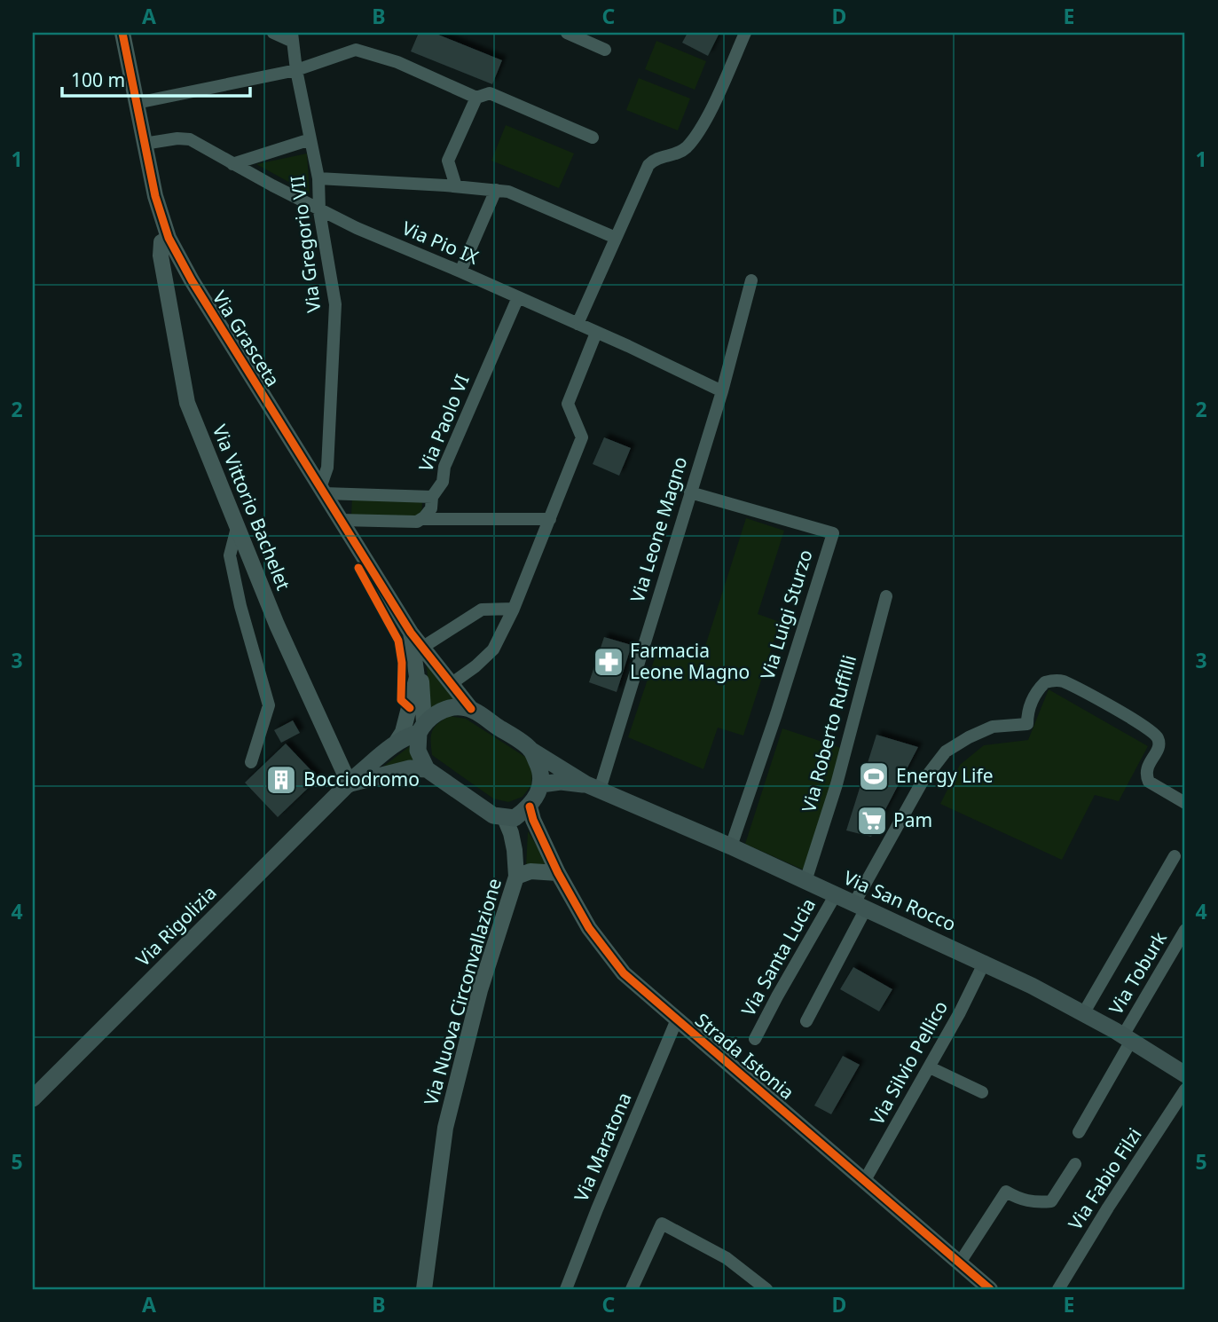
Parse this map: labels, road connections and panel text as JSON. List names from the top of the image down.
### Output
{
  "streets": {
    "main road": ["Via San Rocco", "Via Rigolizia"],
    "street": [
      "Via Pio IX",
      "Via Gregorio VII",
      "Via Grasceta",
      "Via Paolo VI",
      "Via Vittorio Bachelet",
      "Via Leone Magno",
      "Via Luigi Sturzo",
      "Via Roberto Ruffilli",
      "Via Santa Lucia",
      "Via Toburk",
      "Via Nuova Circonvallazione",
      "Strada Istonia",
      "Via Silvio Pellico",
      "Via Maratona",
      "Via Fabio Filzi"
    ]
  },
  "crossings": [
    ["Via Pio IX", "Via Gregorio VII"],
    ["Via Pio IX", "Via Grasceta"],
    ["Via Pio IX", "Via Paolo VI"],
    ["Via Pio IX", "Via Leone Magno"],
    ["Via Gregorio VII", "Via Grasceta"],
    ["Via Gregorio VII", "Via Paolo VI"],
    ["Via Grasceta", "Via Paolo VI"],
    ["Via Grasceta", "Via Vittorio Bachelet"],
    ["Via Vittorio Bachelet", "Via Rigolizia"],
    ["Via Leone Magno", "Via Luigi Sturzo"],
    ["Via Leone Magno", "Via San Rocco"],
    ["Via Luigi Sturzo", "Via San Rocco"],
    ["Via Roberto Ruffilli", "Via San Rocco"],
    ["Via San Rocco", "Via Santa Lucia"],
    ["Via San Rocco", "Via Toburk"],
    ["Via San Rocco", "Via Silvio Pellico"],
    ["Via Rigolizia", "Via Nuova Circonvallazione"],
    ["Via Rigolizia", "Strada Istonia"],
    ["Via Nuova Circonvallazione", "Strada Istonia"],
    ["Strada Istonia", "Via Silvio Pellico"],
    ["Strada Istonia", "Via Maratona"]
  ],
  "places": {
    "pharmacy": ["Farmacia Leone Magno"],
    "sports": ["Energy Life"],
    "building": ["Bocciodromo"],
    "supermarket": ["Pam"]
  },
  "scale_bar": "100 m",
  "grid": {
    "columns": [
      "A",
      "B",
      "C",
      "D",
      "E"
    ],
    "rows": [
      "1",
      "2",
      "3",
      "4",
      "5"
    ]
  }
}
